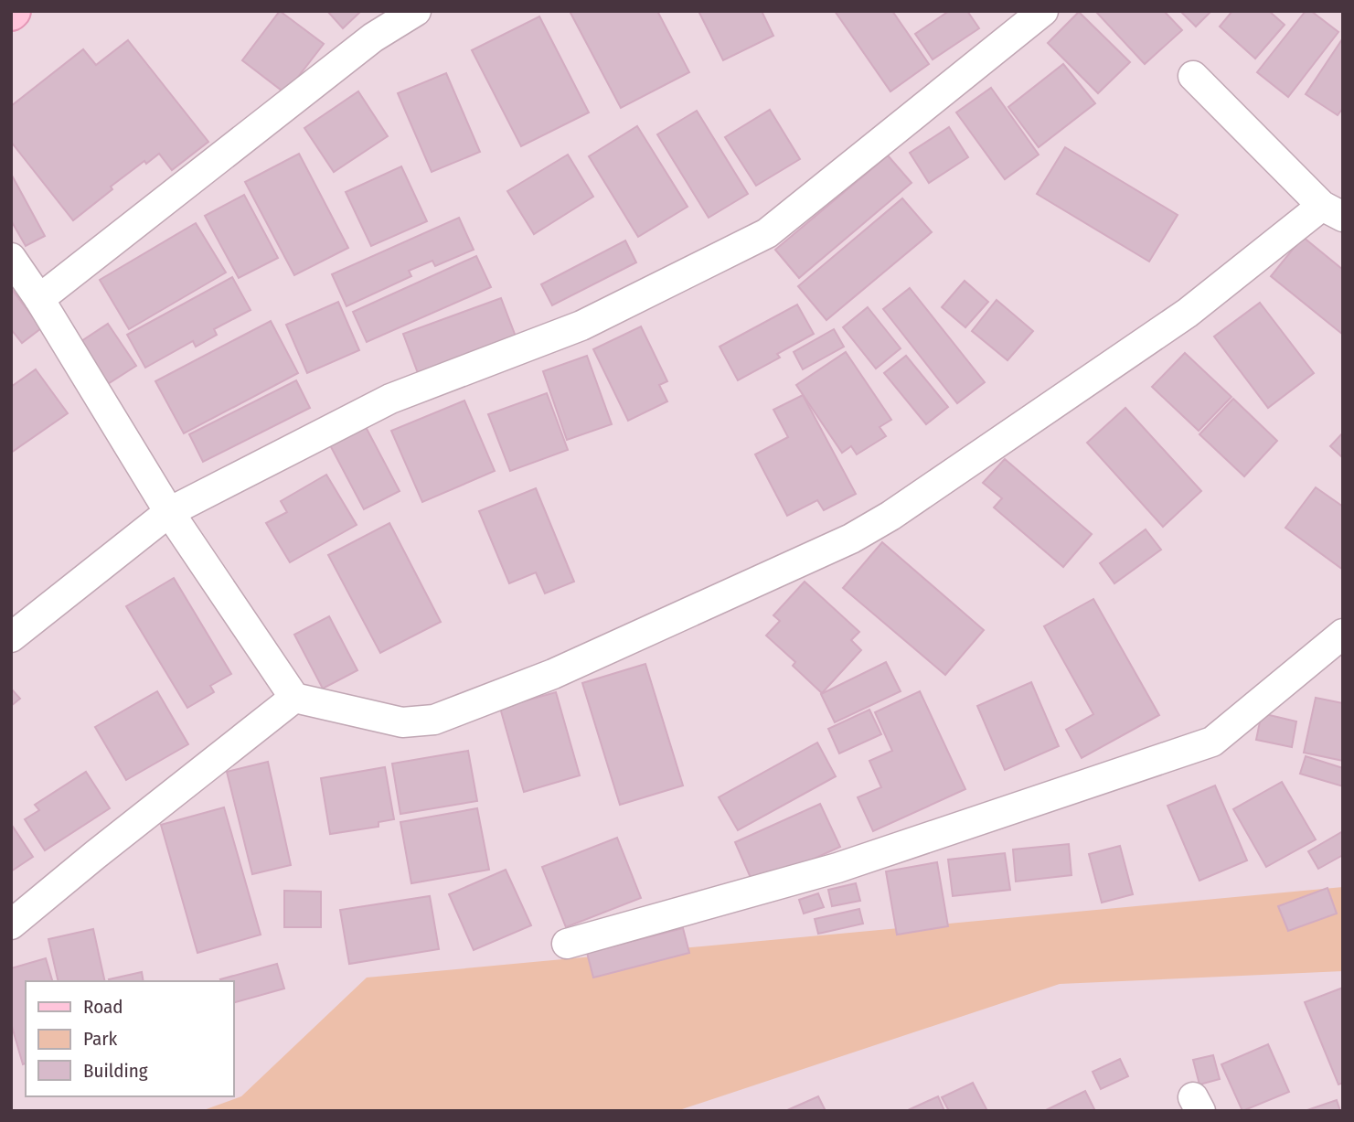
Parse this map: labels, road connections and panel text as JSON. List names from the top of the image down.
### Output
{
  "legend": ["Road", "Park", "Building"]
}
